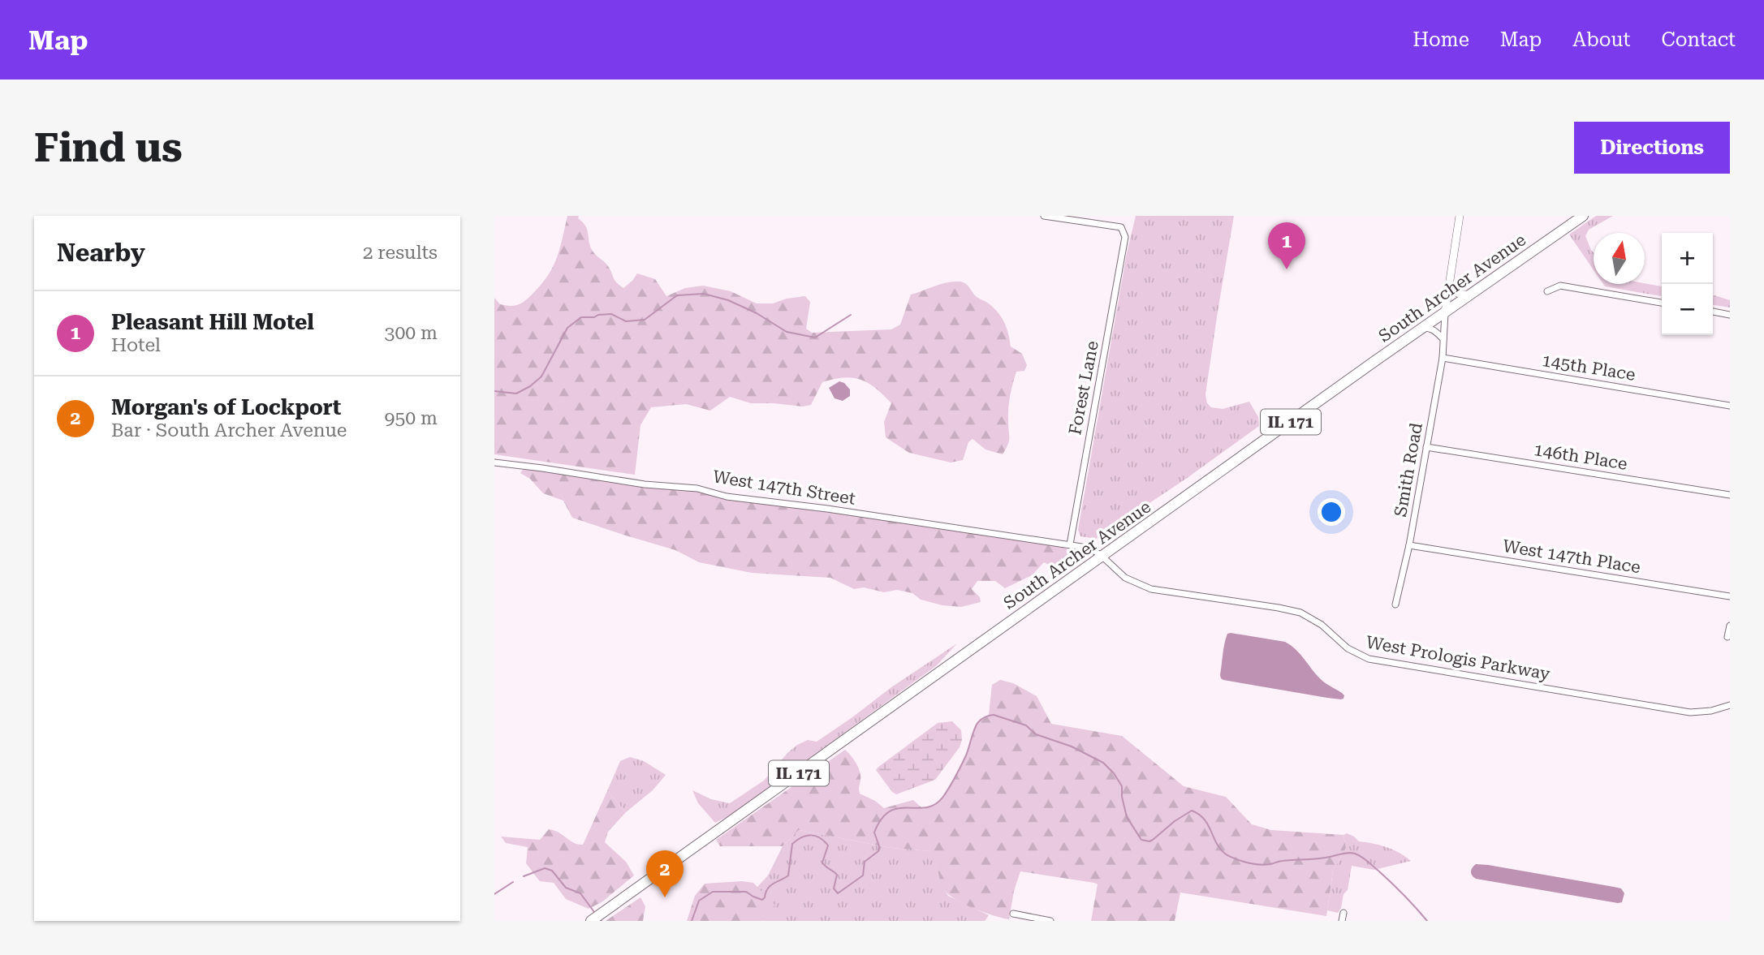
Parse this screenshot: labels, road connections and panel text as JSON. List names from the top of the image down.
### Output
{
  "streets": {
    "main road": ["South Archer Avenue", "IL 171"],
    "street": [
      "145th Place",
      "Forest Lane",
      "146th Place",
      "Smith Road",
      "West 147th Street",
      "West 147th Place",
      "West Prologis Parkway"
    ]
  },
  "crossings": [
    ["South Archer Avenue", "Smith Road"],
    ["South Archer Avenue", "West 147th Street"],
    ["South Archer Avenue", "West Prologis Parkway"],
    ["145th Place", "Smith Road"],
    ["Forest Lane", "West 147th Street"],
    ["146th Place", "Smith Road"],
    ["Smith Road", "West 147th Place"],
    ["West 147th Street", "West Prologis Parkway"]
  ],
  "north": "top",
  "page": {
    "header": "Map",
    "nav": [
      "Home",
      "Map",
      "About",
      "Contact"
    ],
    "buttons": "Directions",
    "title": "Find us",
    "heading": ["Nearby", "2 results"],
    "pins": ["1", "2"],
    "map_buttons": ["+", "−"],
    "list": [
      {
        "mark": "1",
        "name": "Pleasant Hill Motel",
        "note": "Hotel",
        "value": "300 m"
      },
      {
        "mark": "2",
        "name": "Morgan's of Lockport",
        "note": "Bar · South Archer Avenue",
        "value": "950 m"
      }
    ]
  }
}
